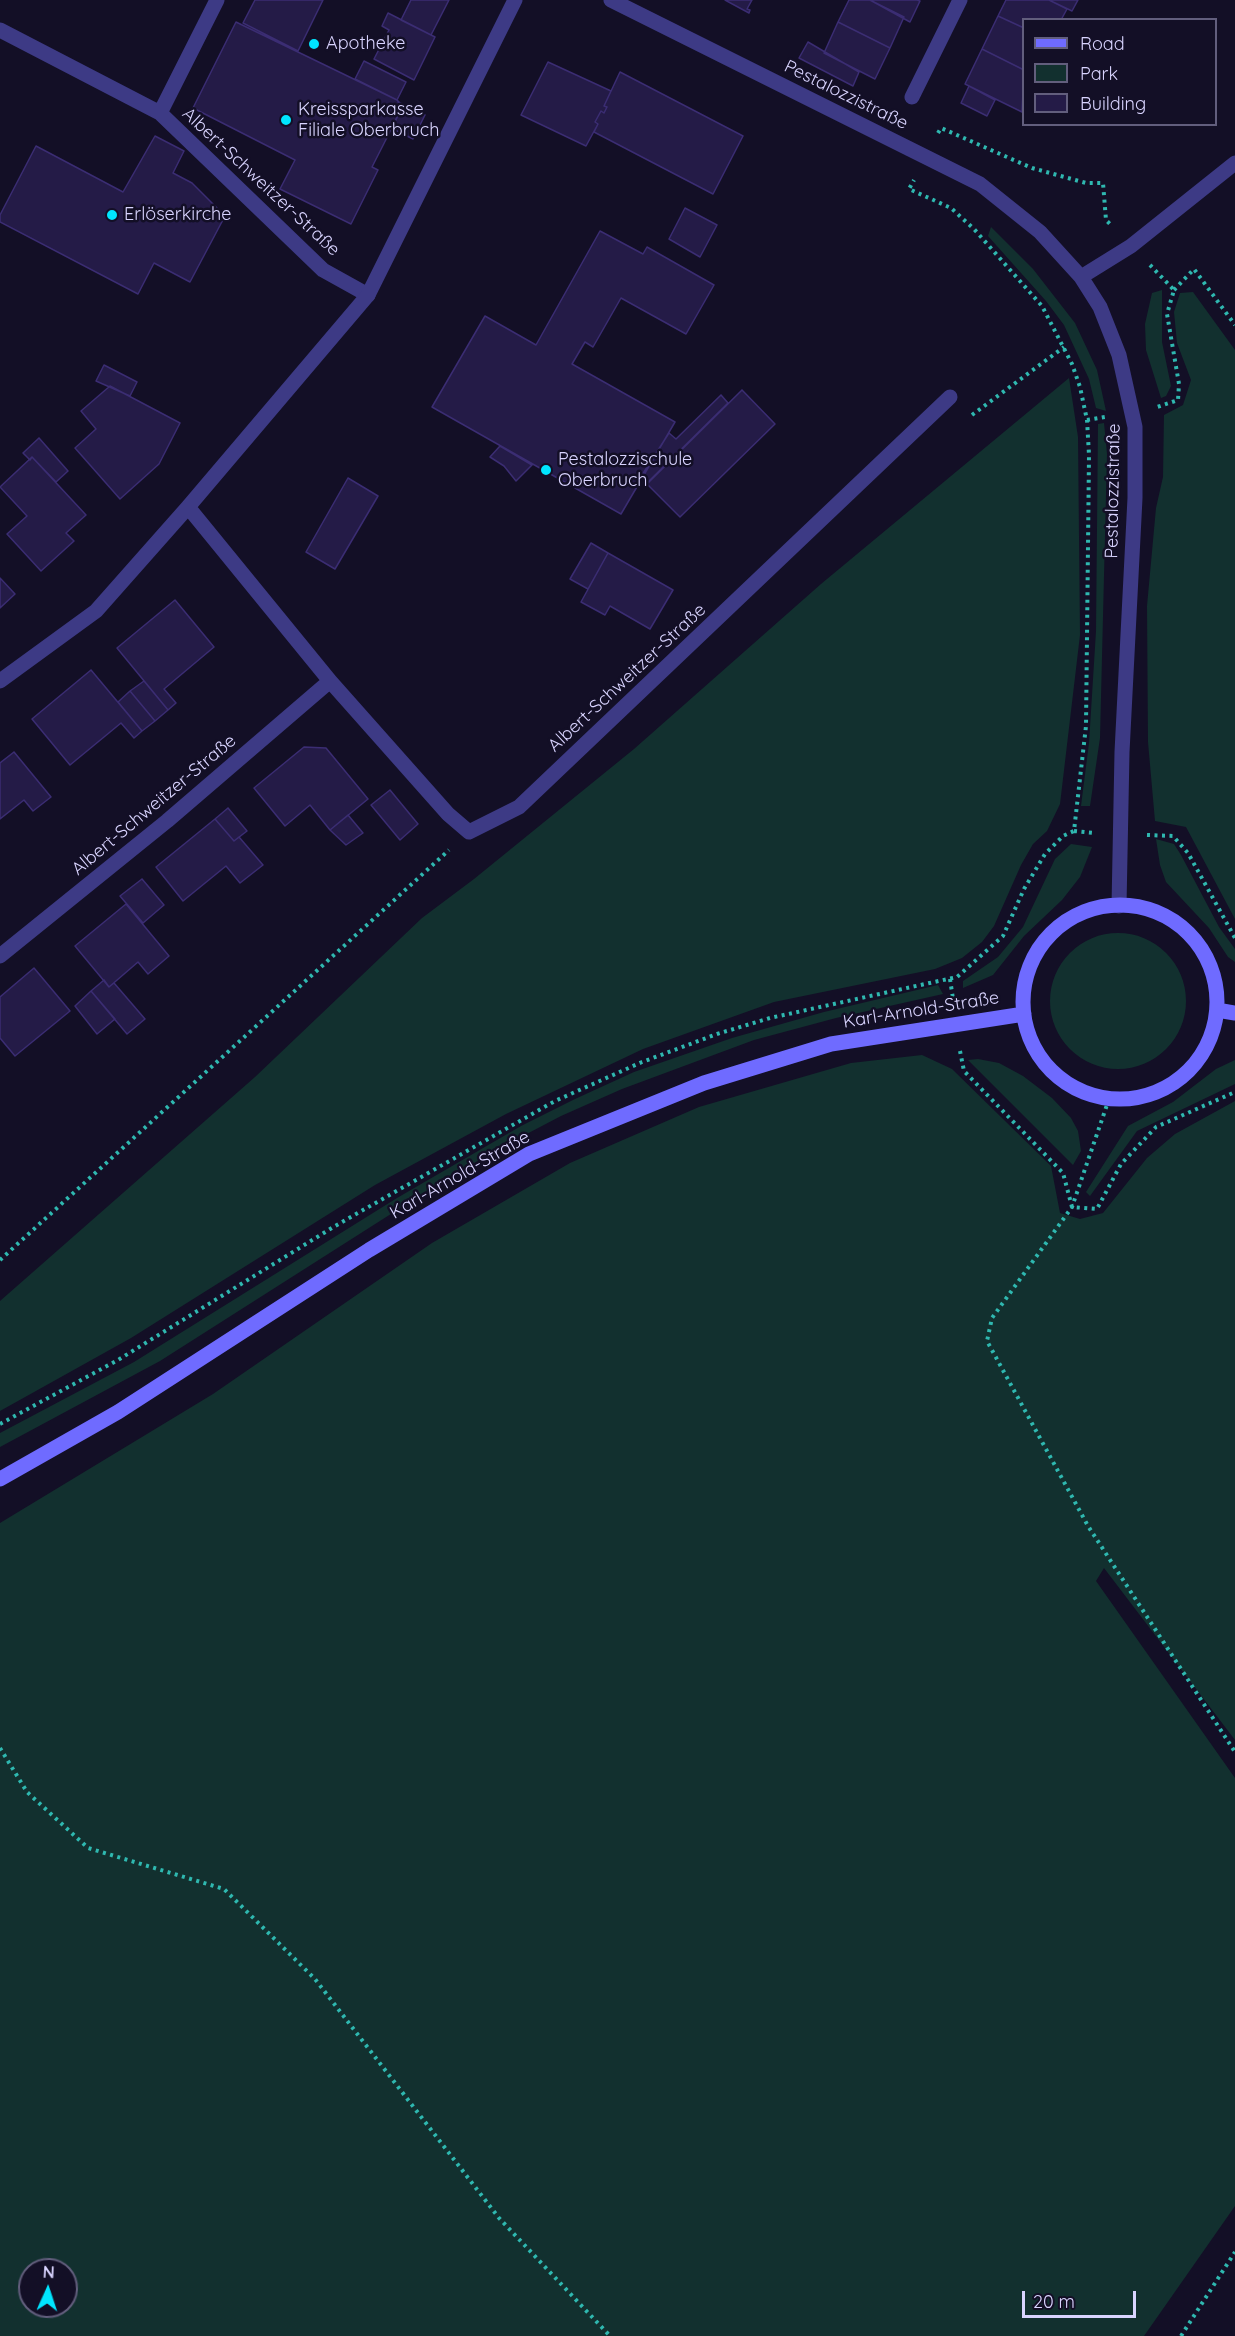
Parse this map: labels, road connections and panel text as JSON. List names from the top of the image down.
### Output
{
  "streets": {
    "main road": ["Karl-Arnold-Straße"],
    "street": ["Pestalozzistraße", "Albert-Schweitzer-Straße"]
  },
  "crossings": [
    ["Pestalozzistraße", "Karl-Arnold-Straße"]
  ],
  "places": [
    "Apotheke",
    "Kreissparkasse Filiale Oberbruch",
    "Erlöserkirche",
    "Pestalozzischule Oberbruch"
  ],
  "legend": ["Road", "Park", "Building"],
  "scale_bar": "20 m",
  "north": "top"
}
